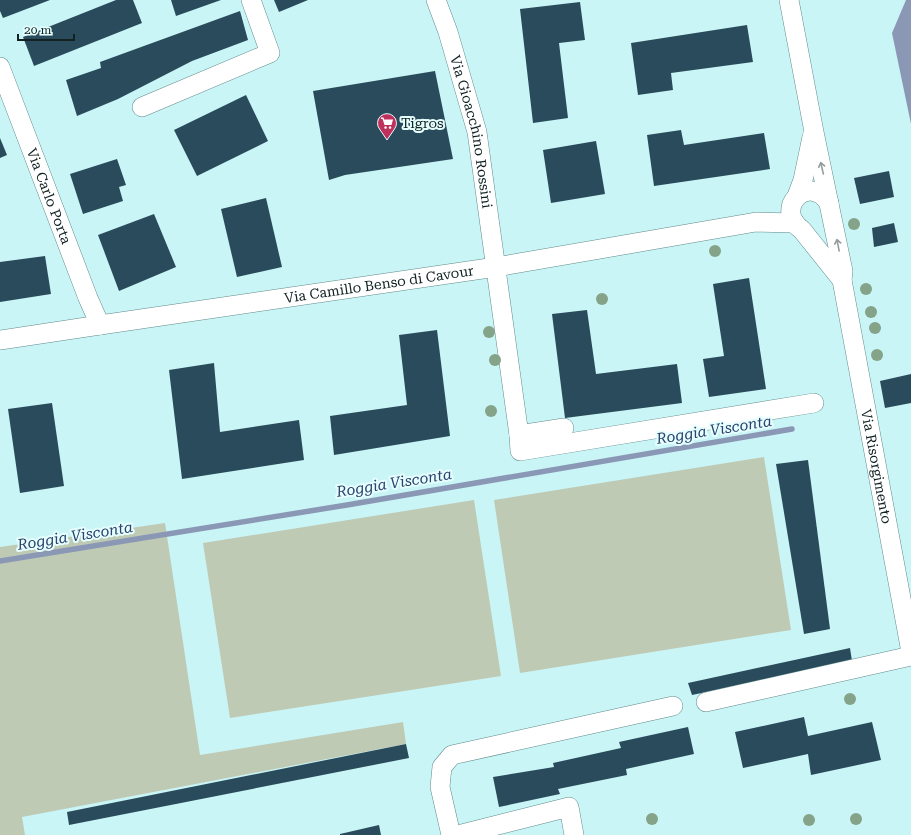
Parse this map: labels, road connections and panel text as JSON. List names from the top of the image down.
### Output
{
  "streets": {
    "street": [
      "Via Gioacchino Rossini",
      "Via Carlo Porta",
      "Via Camillo Benso di Cavour",
      "Via Risorgimento"
    ]
  },
  "crossings": [
    ["Via Gioacchino Rossini", "Via Camillo Benso di Cavour"],
    ["Via Carlo Porta", "Via Camillo Benso di Cavour"],
    ["Via Camillo Benso di Cavour", "Via Risorgimento"]
  ],
  "water": ["Roggia Visconta"],
  "places": {
    "supermarket": ["Tigros"]
  },
  "scale_bar": "20 m"
}
